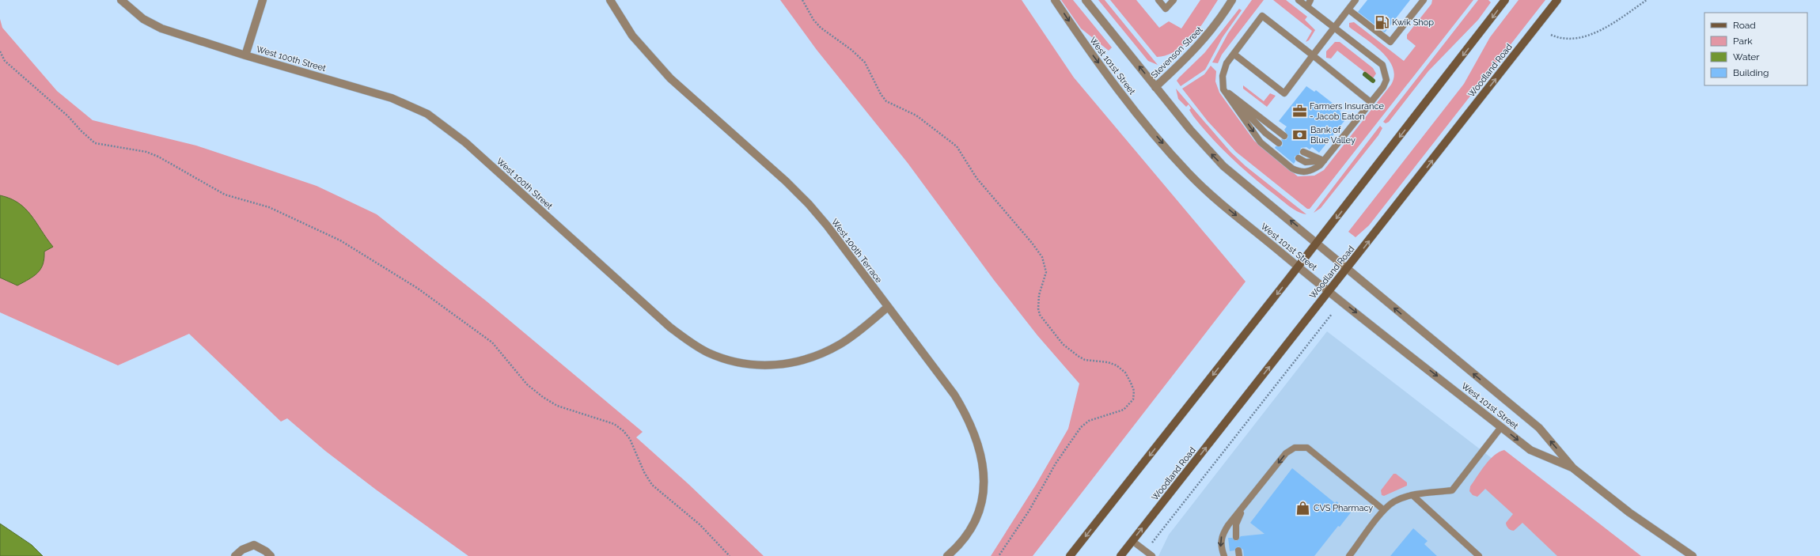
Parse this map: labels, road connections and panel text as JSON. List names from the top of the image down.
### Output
{
  "streets": {
    "main road": ["Woodland Road"],
    "street": [
      "Stevenson Street",
      "West 100th Street",
      "West 101st Street",
      "West 100th Terrace"
    ]
  },
  "crossings": [
    ["Stevenson Street", "West 101st Street"],
    ["West 100th Street", "West 100th Terrace"],
    ["West 101st Street", "Woodland Road"]
  ],
  "places": {
    "fuel station": ["Kwik Shop"],
    "office": ["Farmers Insurance - Jacob Eaton"],
    "bank": ["Bank of Blue Valley"],
    "shop": ["CVS Pharmacy"]
  },
  "legend": [
    "Road",
    "Park",
    "Water",
    "Building"
  ]
}
